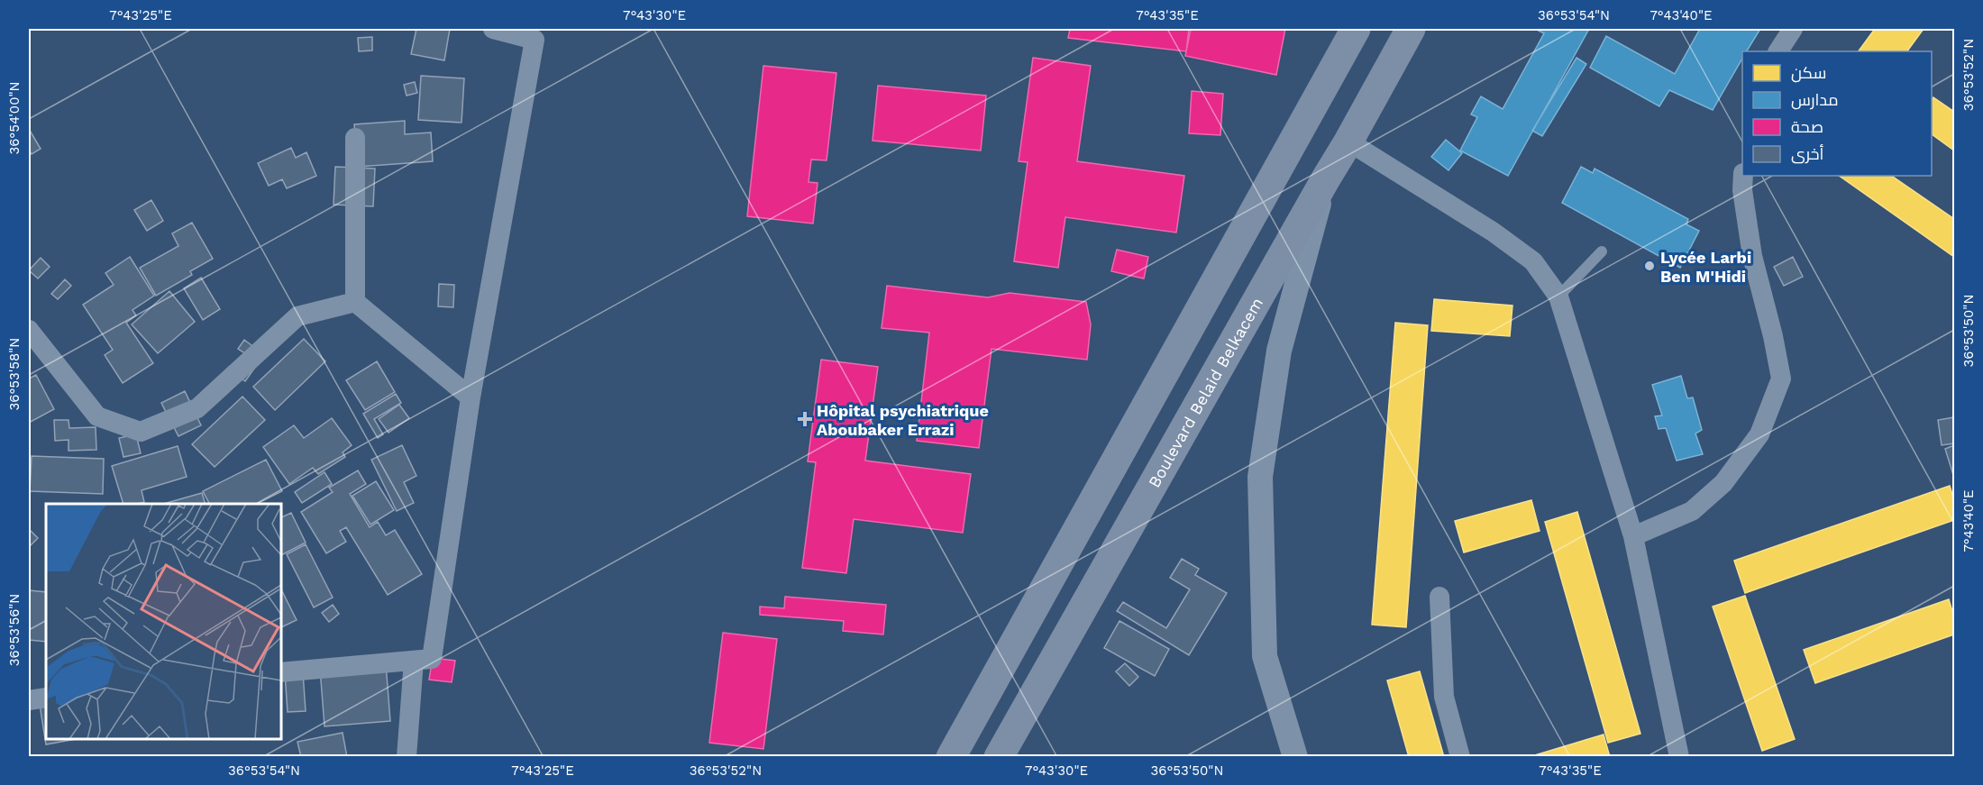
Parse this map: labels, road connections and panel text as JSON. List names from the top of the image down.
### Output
{
  "streets": {
    "main road": ["Boulevard Belaid Belkacem"]
  },
  "places": {
    "other": ["Lycée Larbi Ben M'Hidi"],
    "health": ["Hôpital psychiatrique Aboubaker Errazi"]
  },
  "legend": [
    "سكن",
    "مدارس",
    "صحة",
    "أخرى"
  ],
  "coordinates": [
    "7°43'25\"E",
    "7°43'30\"E",
    "7°43'35\"E",
    "36°53'54\"N",
    "7°43'40\"E",
    "36°53'52\"N",
    "36°54'00\"N",
    "36°53'50\"N",
    "36°53'58\"N",
    "36°53'56\"N"
  ]
}
